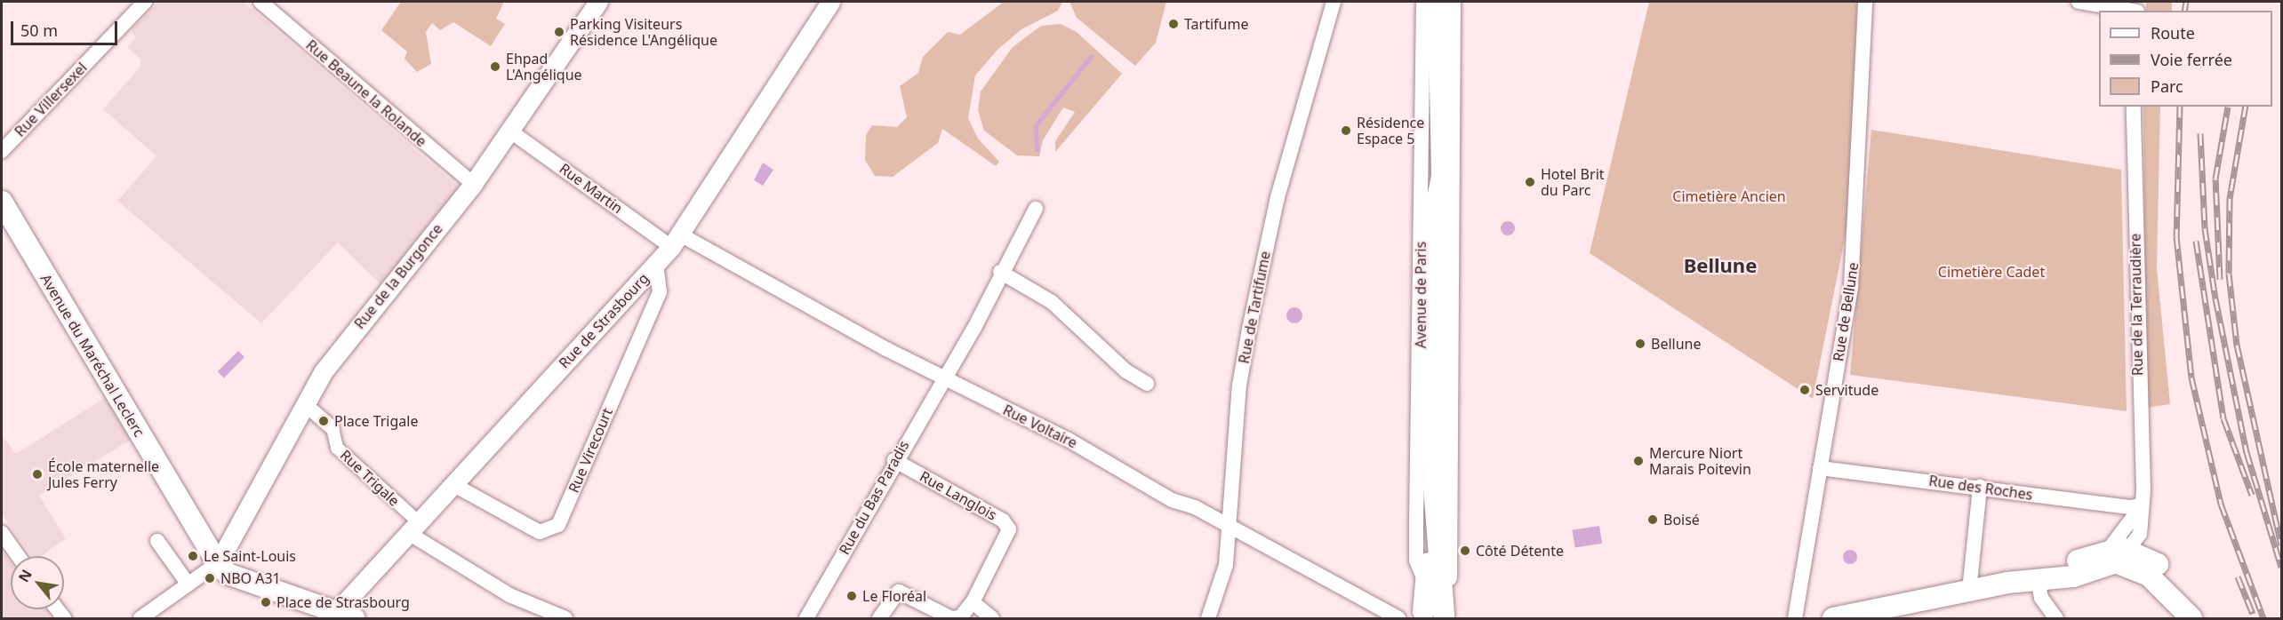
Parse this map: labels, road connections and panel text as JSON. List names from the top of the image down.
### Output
{
  "streets": {
    "main road": ["Avenue de Paris", "Avenue du Maréchal Leclerc"],
    "street": [
      "Rue Beaune la Rolande",
      "Rue Villersexel",
      "Rue Martin",
      "Rue de la Burgonce",
      "Rue de la Terraudière",
      "Rue de Tartifume",
      "Rue de Bellune",
      "Rue de Strasbourg",
      "Rue Voltaire",
      "Rue Virecourt",
      "Rue Trigale",
      "Rue des Roches",
      "Rue Langlois",
      "Rue du Bas Paradis"
    ]
  },
  "crossings": [
    ["Rue Beaune la Rolande", "Rue de la Burgonce"],
    ["Rue Martin", "Rue de la Burgonce"],
    ["Rue Martin", "Rue de Strasbourg"],
    ["Rue Martin", "Rue Voltaire"],
    ["Rue de la Burgonce", "Avenue du Maréchal Leclerc"],
    ["Rue de la Terraudière", "Rue des Roches"],
    ["Rue de Tartifume", "Rue Voltaire"],
    ["Rue de Bellune", "Rue des Roches"],
    ["Rue de Strasbourg", "Rue Voltaire"],
    ["Rue de Strasbourg", "Rue Virecourt"],
    ["Rue de Strasbourg", "Rue Trigale"],
    ["Rue Voltaire", "Rue du Bas Paradis"],
    ["Rue Langlois", "Rue du Bas Paradis"]
  ],
  "districts": ["Bellune"],
  "parks": ["Cimetière Ancien", "Cimetière Cadet"],
  "places": [
    "Tartifume",
    "Parking Visiteurs Résidence L'Angélique",
    "Ehpad L'Angélique",
    "Résidence Espace 5",
    "Hotel Brit du Parc",
    "Bellune",
    "Servitude",
    "Place Trigale",
    "Mercure Niort Marais Poitevin",
    "École maternelle Jules Ferry",
    "Boisé",
    "Côté Détente",
    "Le Saint-Louis",
    "NBO A31",
    "Le Floréal",
    "Place de Strasbourg"
  ],
  "legend": ["Route", "Voie ferrée", "Parc"],
  "scale_bar": "50 m",
  "north": "top left"
}
